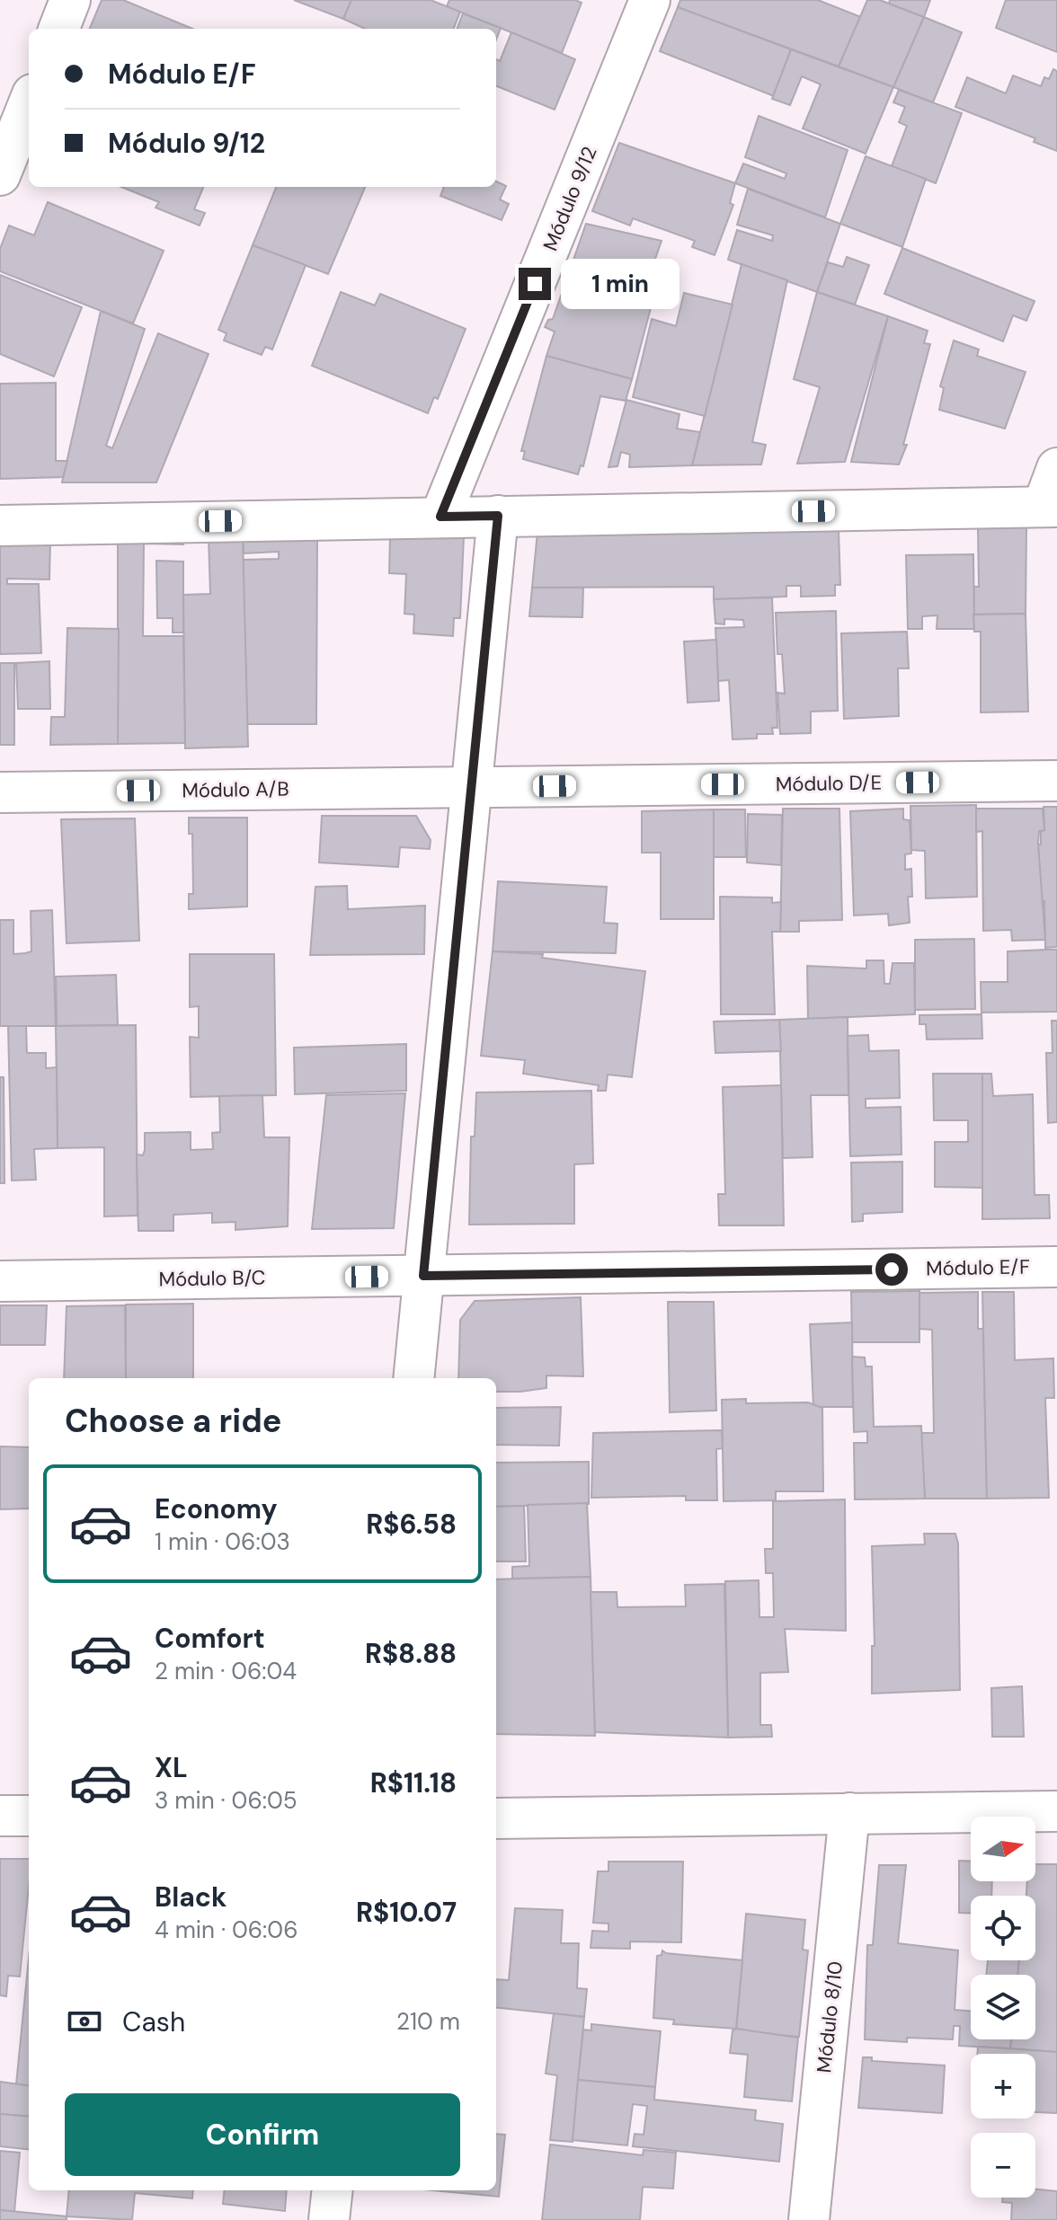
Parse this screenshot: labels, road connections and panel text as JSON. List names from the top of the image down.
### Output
{
  "streets": {
    "street": [
      "Módulo 9/12",
      "Módulo D/E",
      "Módulo A/B",
      "Módulo E/F",
      "Módulo B/C",
      "Módulo 8/10"
    ]
  },
  "crossings": [
    ["Módulo D/E", "Módulo A/B"],
    ["Módulo E/F", "Módulo B/C"]
  ],
  "north": "right",
  "page": {
    "banner": ["Módulo E/F", "Módulo 9/12"],
    "bubble": "1 min",
    "heading": "Choose a ride",
    "list": [
      {
        "name": "Economy",
        "note": "1 min · 06:03",
        "value": "R$6.58"
      },
      {
        "name": "Comfort",
        "note": "2 min · 06:04",
        "value": "R$8.88"
      },
      {
        "name": "XL",
        "note": "3 min · 06:05",
        "value": "R$11.18"
      },
      {
        "name": "Black",
        "note": "4 min · 06:06",
        "value": "R$10.07"
      }
    ],
    "map_buttons": ["+", "−"],
    "pay": ["Cash", "210 m"],
    "buttons": "Confirm"
  }
}
